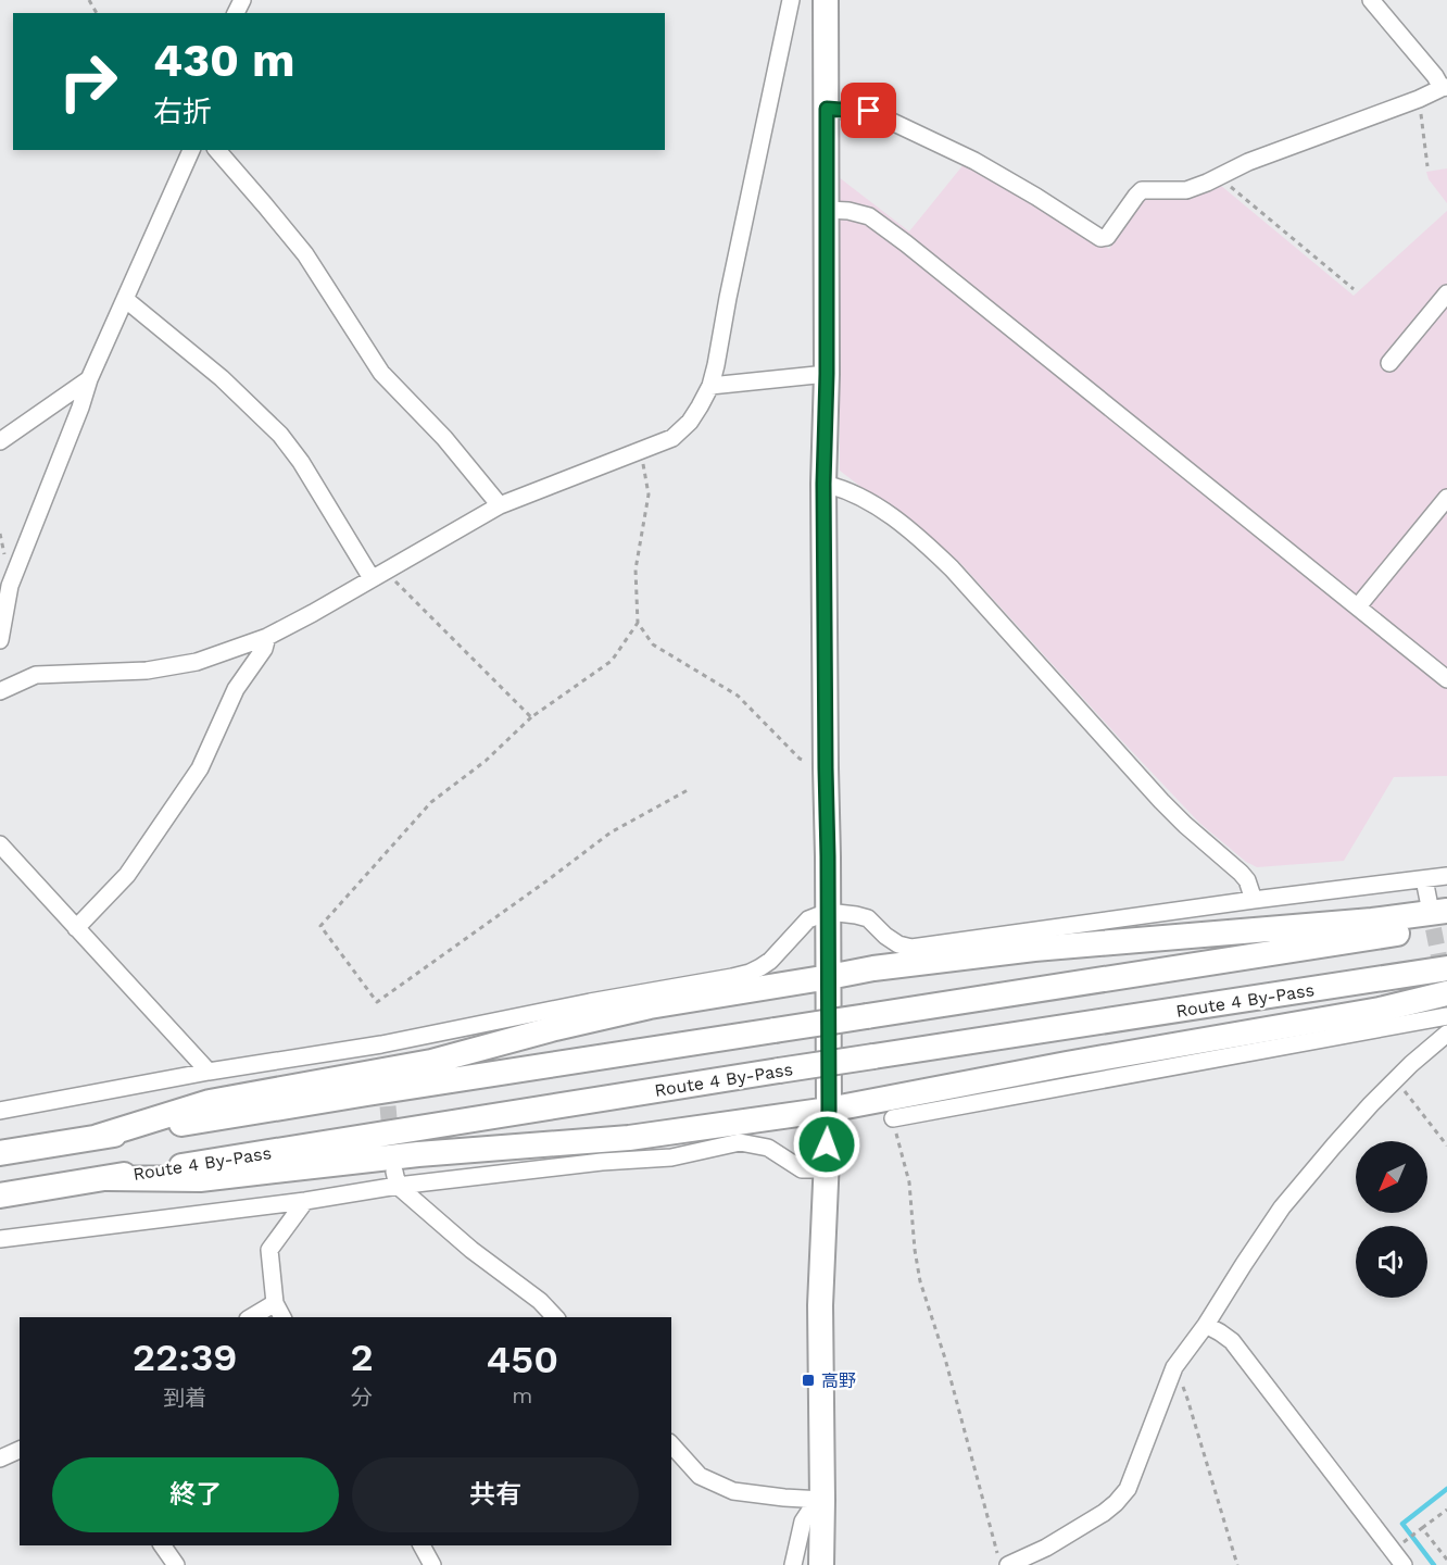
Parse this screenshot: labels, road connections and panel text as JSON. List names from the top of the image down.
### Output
{
  "streets": {
    "highway": ["Route 4 By-Pass"]
  },
  "places": {
    "transit": ["高野"]
  },
  "north": "bottom left",
  "page": {
    "turn": ["430 m", "右折"],
    "eta": [
      "22:39",
      "到着",
      "2",
      "分",
      "450",
      "m"
    ],
    "buttons": ["終了", "共有"]
  }
}
